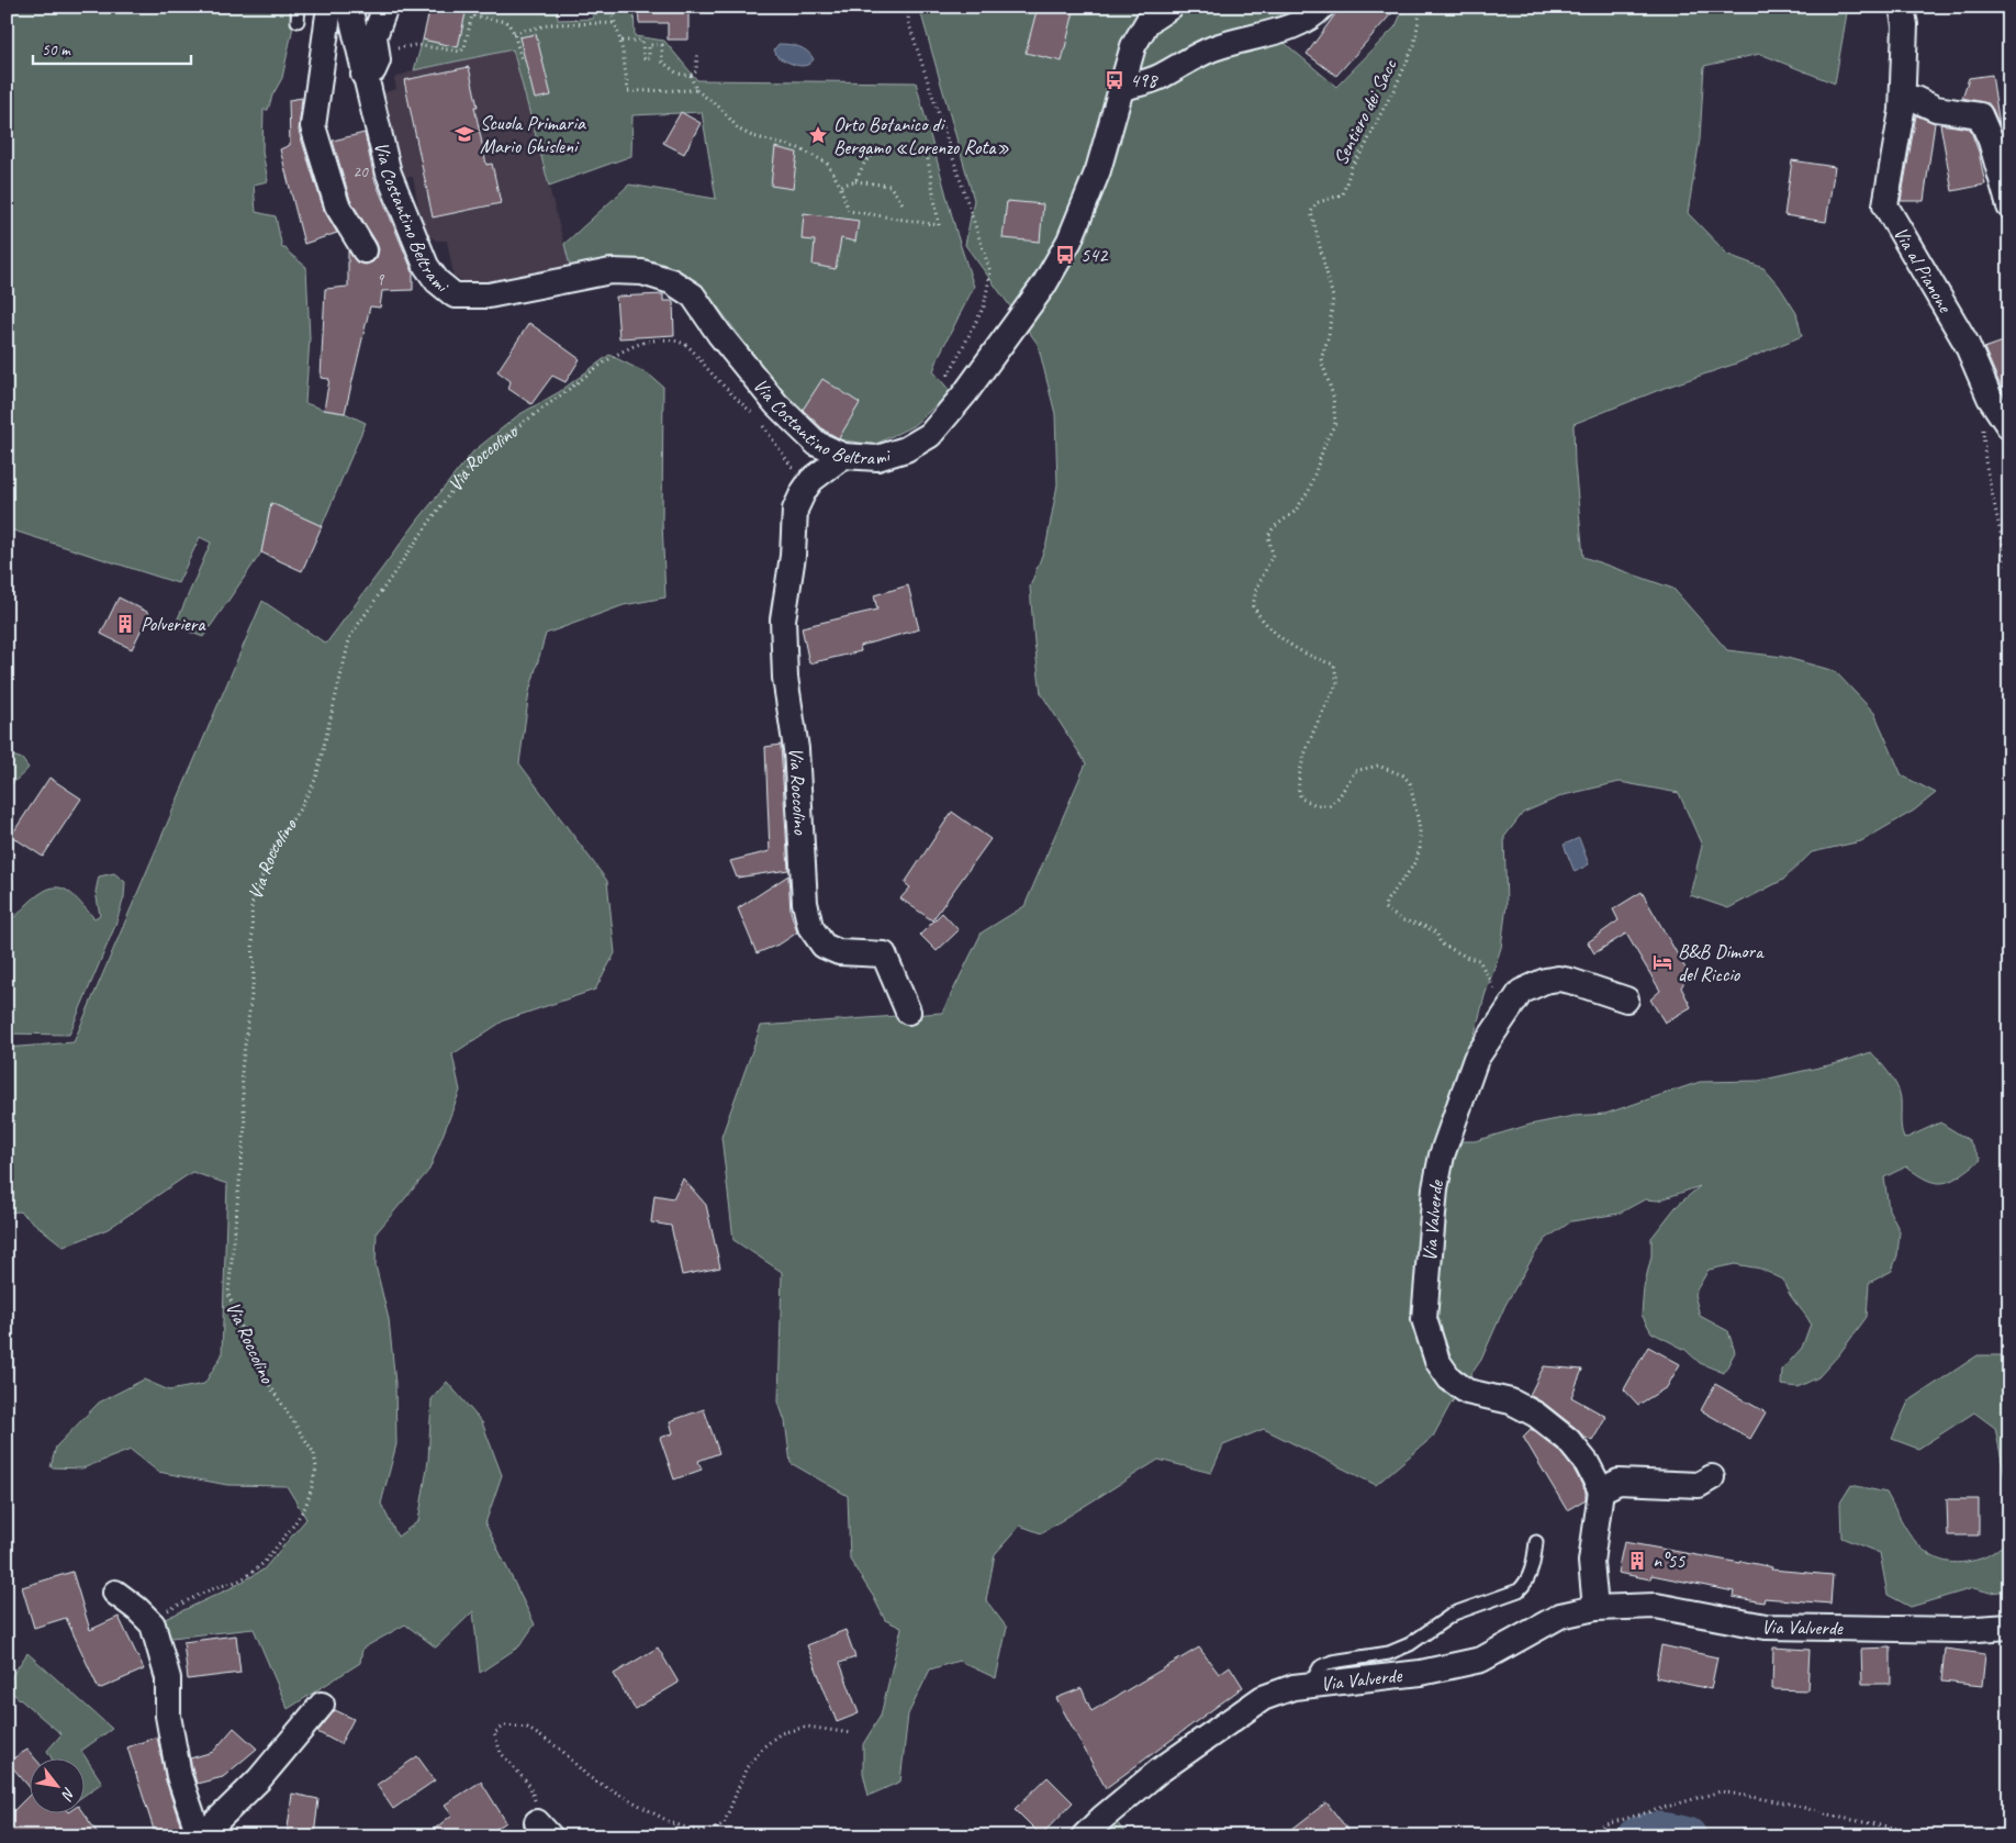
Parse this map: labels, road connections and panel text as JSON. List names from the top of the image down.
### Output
{
  "streets": {
    "street": [
      "Via Costantino Beltrami",
      "Via al Pianone",
      "Via Roccolino",
      "Via Valverde"
    ],
    "path": ["Sentiero dei Sacc"]
  },
  "crossings": [
    ["Sentiero dei Sacc", "Via Valverde"],
    ["Via Costantino Beltrami", "Via Roccolino"]
  ],
  "places": {
    "bus stop": ["498", "542"],
    "school or university": ["Scuola Primaria Mario Ghisleni"],
    "place": ["Orto Botanico di Bergamo «Lorenzo Rota»"],
    "building": ["Polveriera", "n°55"],
    "hotel": ["B&B Dimora del Riccio"]
  },
  "house_numbers": ["20", "9"],
  "scale_bar": "50 m",
  "north": "bottom right"
}
